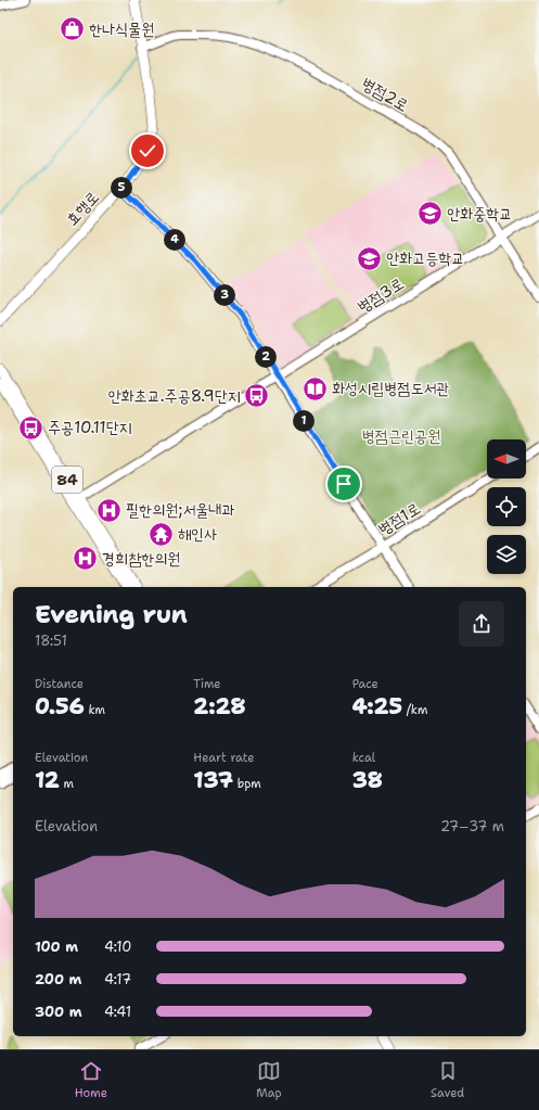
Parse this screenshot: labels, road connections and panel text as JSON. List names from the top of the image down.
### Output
{
  "streets": {
    "main road": ["효행로", "84"],
    "street": ["병점2로", "병점3로", "병점1로"]
  },
  "crossings": [
    ["병점2로", "효행로"],
    ["병점2로", "병점3로"]
  ],
  "parks": ["병점근린공원"],
  "places": {
    "shop": ["한나식물원"],
    "school or university": ["안화중학교", "안화고등학교"],
    "library": ["화성시립병점도서관"],
    "bus stop": ["안화초교.주공8.9단지", "주공10.11단지"],
    "hospital": ["필한의원;서울내과", "경희참한의원"],
    "temple": ["해인사"]
  },
  "north": "left",
  "page": {
    "pins": [
      "5",
      "4",
      "3",
      "2",
      "1"
    ],
    "heading": ["Evening run", "18:51"],
    "stats": [
      ["Distance", "0.56 km"],
      ["Time", "2:28"],
      ["Pace", "4:25 /km"],
      ["Elevation", "12 m"],
      ["Heart rate", "137 bpm"],
      ["kcal", "38"]
    ],
    "chart": ["Elevation", "27–37 m"],
    "list": [
      {
        "name": "100 m",
        "note": "4:10"
      },
      {
        "name": "200 m",
        "note": "4:17"
      },
      {
        "name": "300 m",
        "note": "4:41"
      }
    ],
    "tabs": ["Home", "Map", "Saved"]
  }
}
